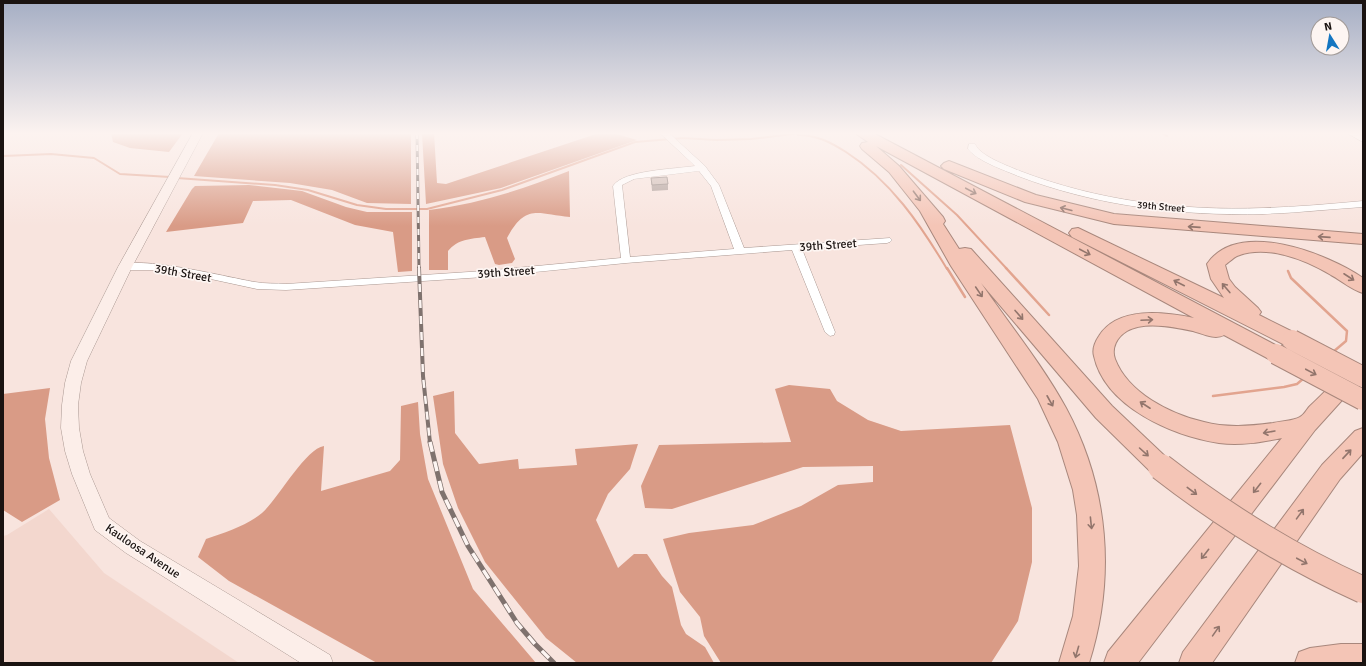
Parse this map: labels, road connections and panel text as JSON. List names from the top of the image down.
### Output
{
  "streets": {
    "street": ["39th Street", "Kauloosa Avenue"]
  },
  "crossings": [
    ["39th Street", "Kauloosa Avenue"]
  ],
  "north": "top"
}
